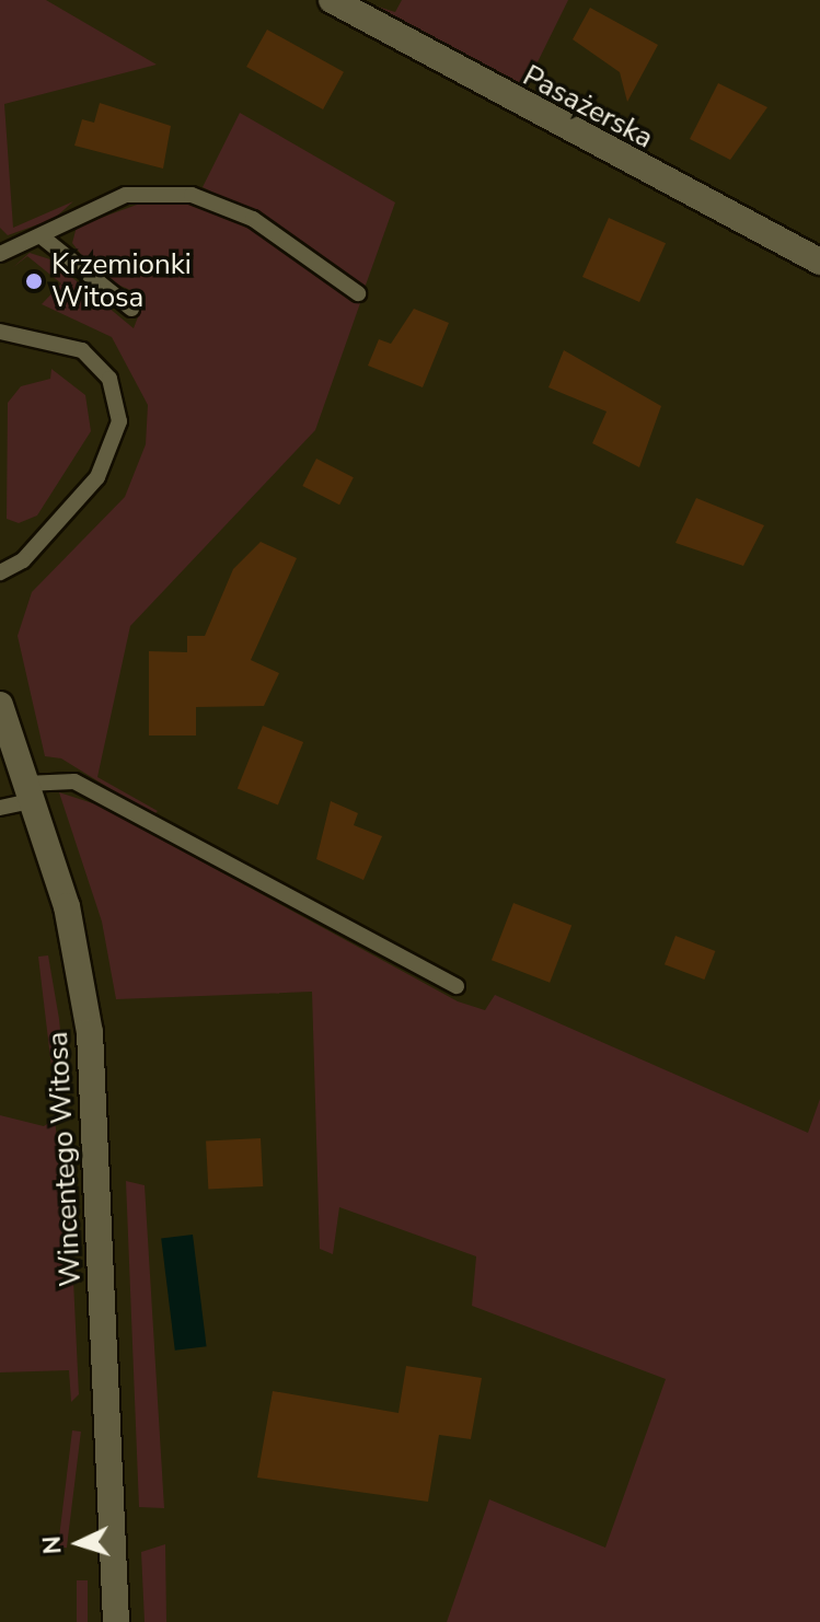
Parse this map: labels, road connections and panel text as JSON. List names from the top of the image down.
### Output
{
  "streets": {
    "street": ["Pasażerska", "Wincentego Witosa"]
  },
  "places": ["Krzemionki Witosa"],
  "north": "left"
}
